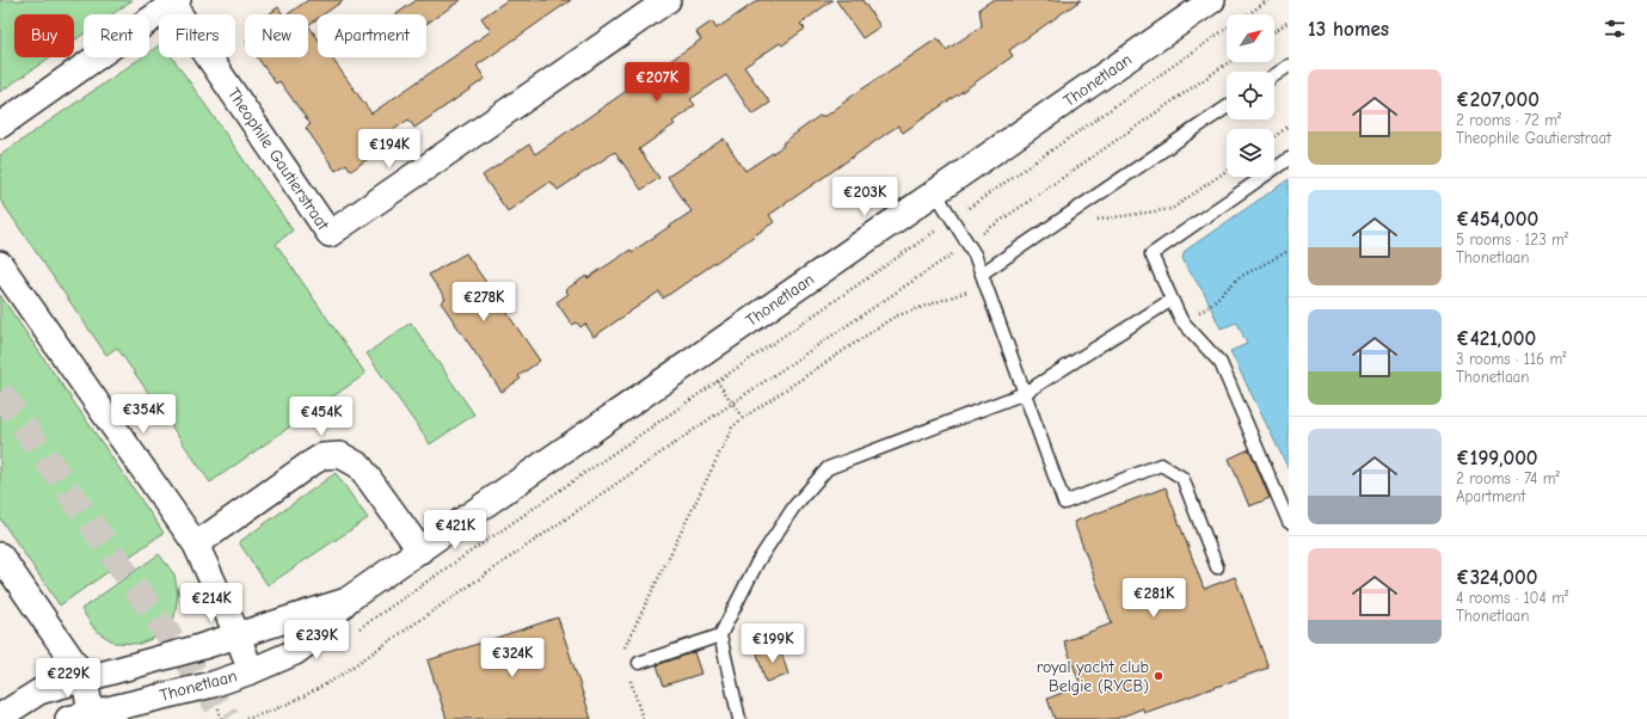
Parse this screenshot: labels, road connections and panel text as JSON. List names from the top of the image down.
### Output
{
  "streets": {
    "street": ["Thonetlaan", "Theophile Gautierstraat"]
  },
  "places": ["royal yacht club Belgie (RYCB)"],
  "north": "top right",
  "page": {
    "heading": "13 homes",
    "chip": [
      "Buy",
      "Rent",
      "Filters",
      "New",
      "Apartment"
    ],
    "list": [
      {
        "name": "€207,000",
        "note": "2 rooms · 72 m² · Theophile Gautierstraat"
      },
      {
        "name": "€454,000",
        "note": "5 rooms · 123 m² · Thonetlaan"
      },
      {
        "name": "€421,000",
        "note": "3 rooms · 116 m² · Thonetlaan"
      },
      {
        "name": "€199,000",
        "note": "2 rooms · 74 m² · Apartment"
      },
      {
        "name": "€324,000",
        "note": "4 rooms · 104 m² · Thonetlaan"
      }
    ],
    "price": [
      "€207K",
      "€194K",
      "€203K",
      "€278K",
      "€354K",
      "€454K",
      "€421K",
      "€281K",
      "€214K",
      "€239K",
      "€199K",
      "€324K",
      "€229K"
    ]
  }
}
